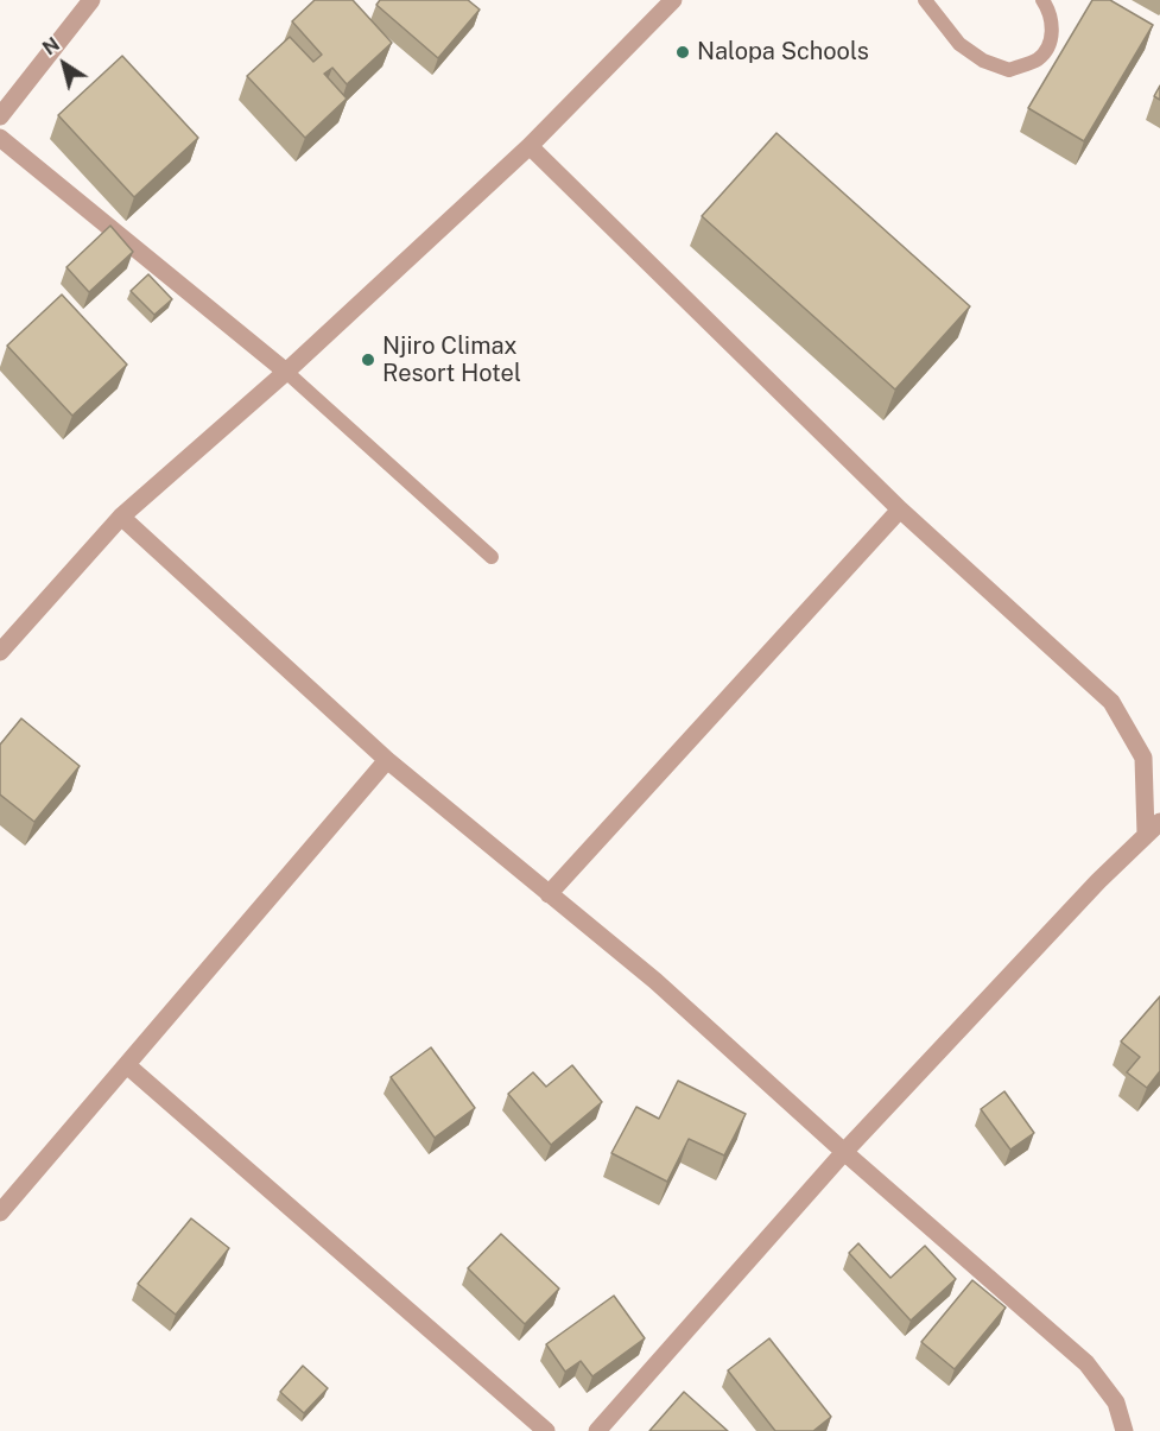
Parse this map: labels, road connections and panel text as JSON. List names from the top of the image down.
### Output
{
  "places": ["Nalopa Schools", "Njiro Climax Resort Hotel"],
  "north": "top left"
}
